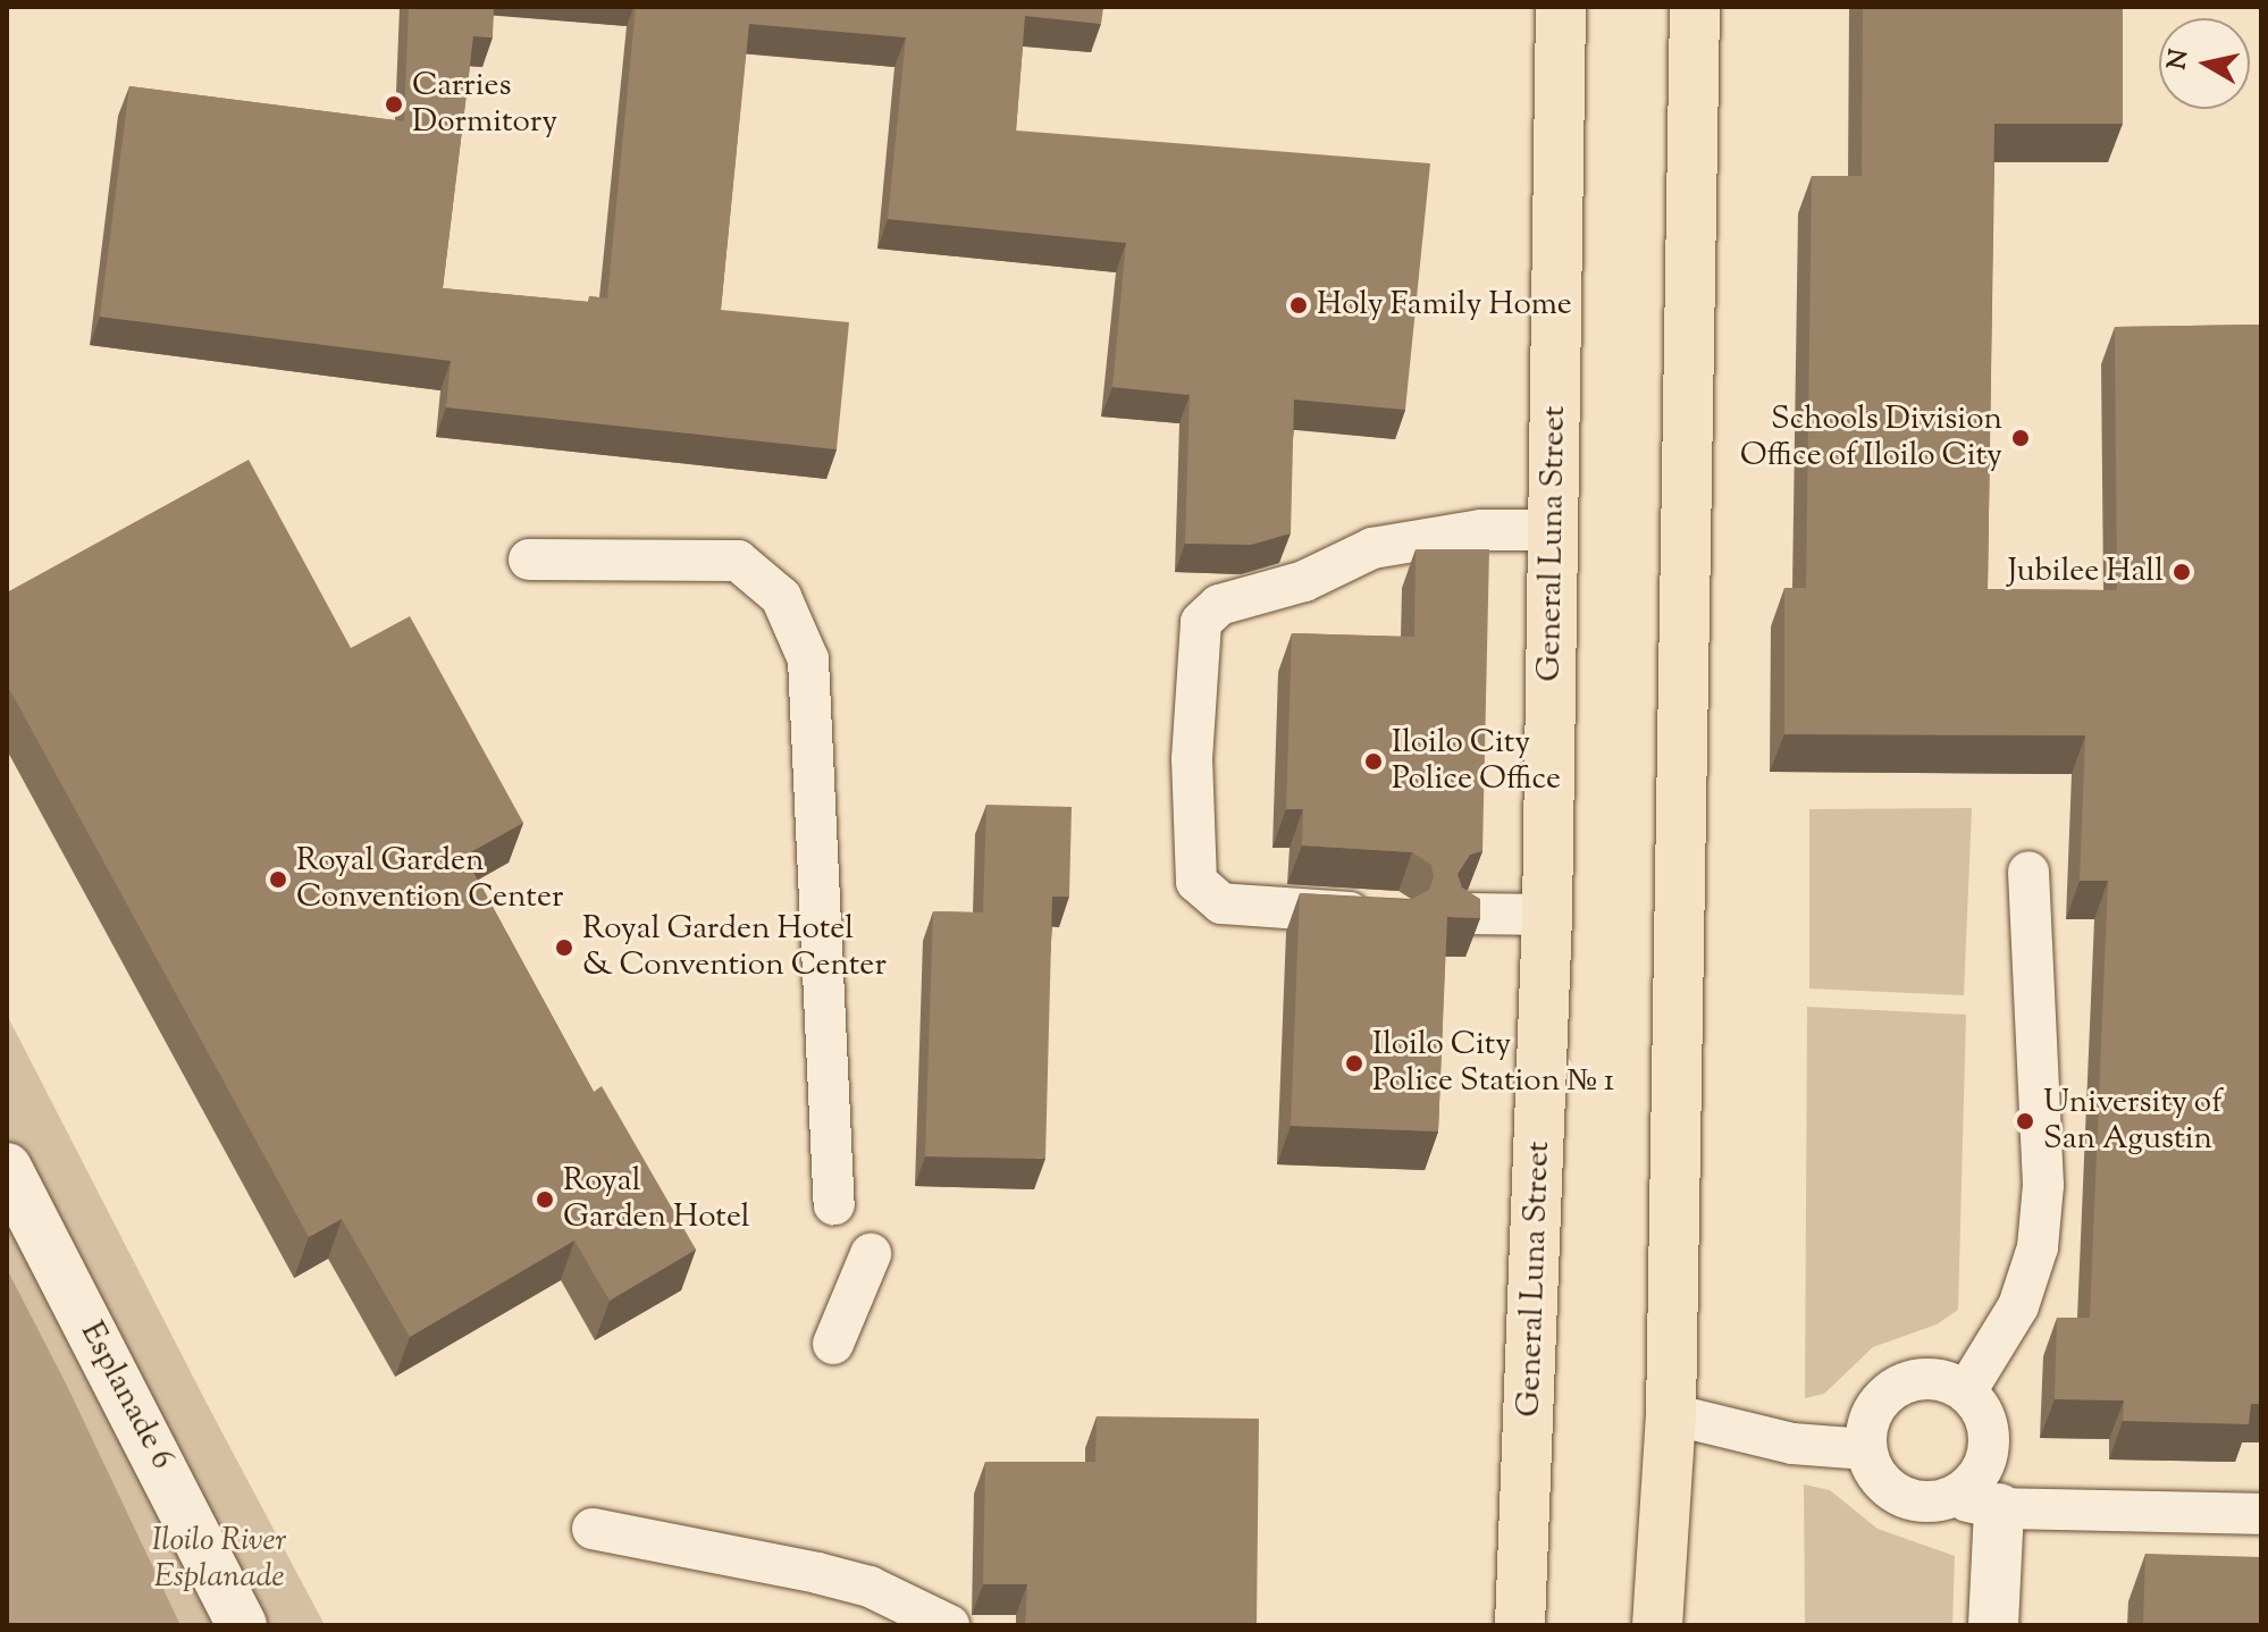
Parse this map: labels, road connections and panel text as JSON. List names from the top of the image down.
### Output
{
  "streets": {
    "highway": ["General Luna Street"],
    "street": ["Esplanade 6"]
  },
  "parks": ["Iloilo River Esplanade"],
  "places": [
    "Carries Dormitory",
    "Holy Family Home",
    "Schools Division Office of Iloilo City",
    "Jubilee Hall",
    "Iloilo City Police Office",
    "Royal Garden Convention Center",
    "Royal Garden Hotel & Convention Center",
    "Iloilo City Police Station № 1",
    "University of San Agustin",
    "Royal Garden Hotel"
  ],
  "north": "left"
}
